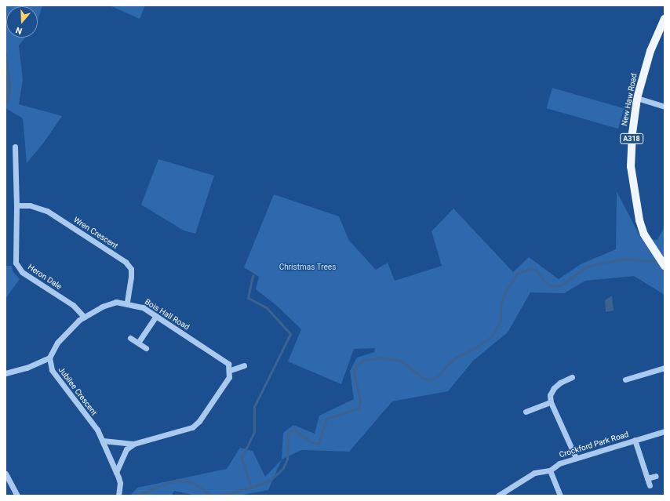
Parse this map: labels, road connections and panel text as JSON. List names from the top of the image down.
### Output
{
  "streets": {
    "main road": ["New Haw Road", "A318"],
    "street": [
      "Wren Crescent",
      "Heron Dale",
      "Bois Hall Road",
      "Jubilee Crescent",
      "Crockford Park Road"
    ]
  },
  "crossings": [
    ["Wren Crescent", "Heron Dale"],
    ["Wren Crescent", "Bois Hall Road"],
    ["Heron Dale", "Bois Hall Road"],
    ["Bois Hall Road", "Jubilee Crescent"]
  ],
  "parks": ["Christmas Trees"],
  "north": "bottom"
}
